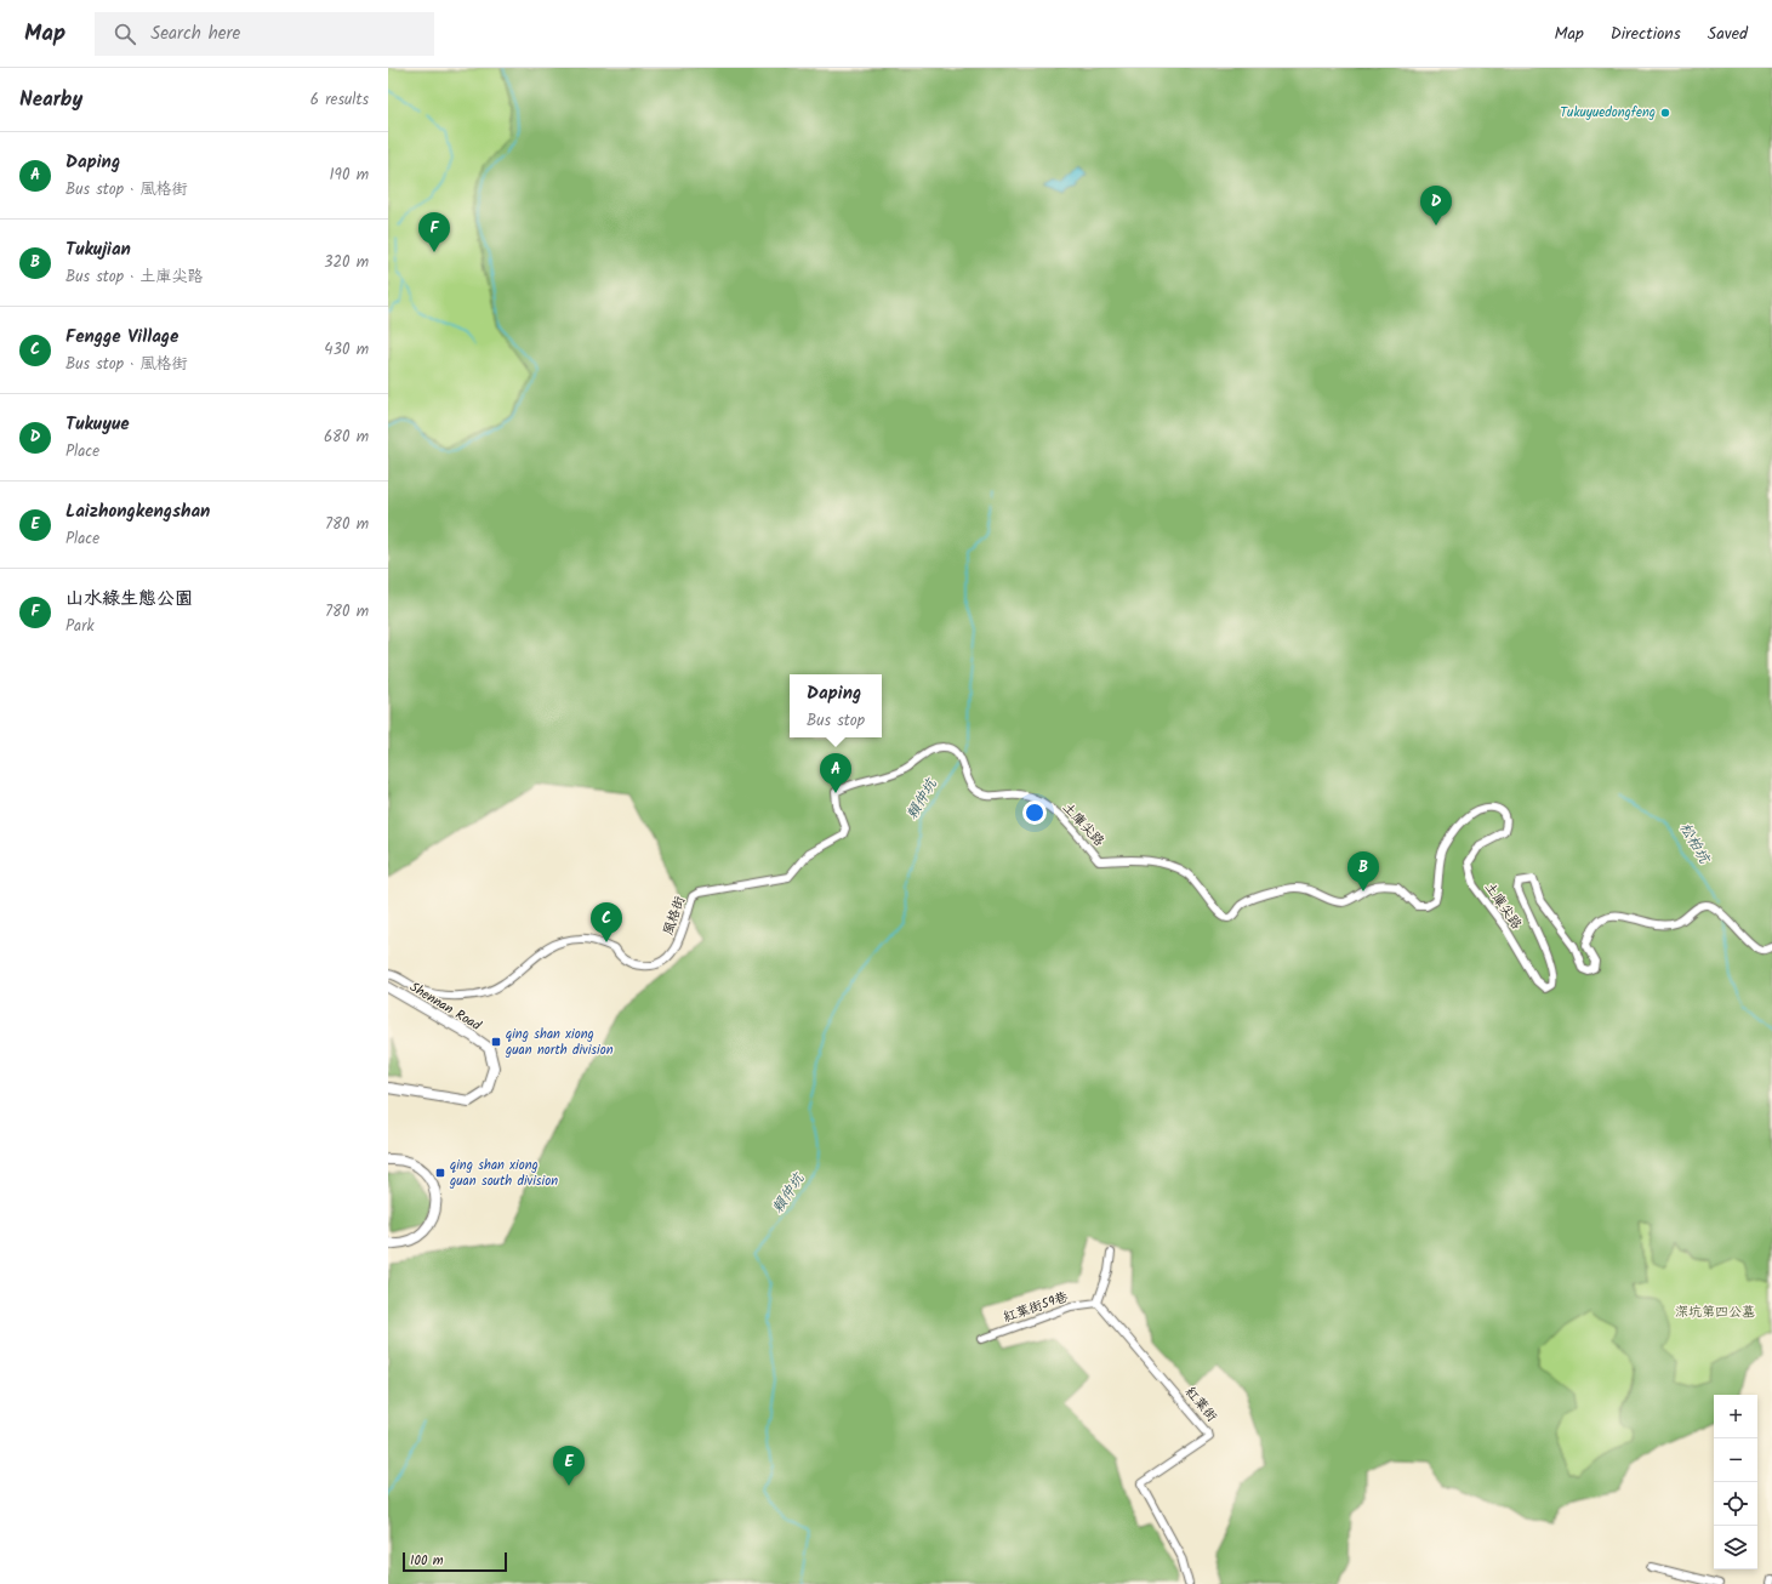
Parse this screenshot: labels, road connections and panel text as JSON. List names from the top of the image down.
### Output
{
  "streets": {
    "main road": ["Shennan Road"],
    "street": [
      "土庫尖路",
      "風格街",
      "紅葉街59巷",
      "紅葉街"
    ]
  },
  "crossings": [
    ["土庫尖路", "風格街"],
    ["紅葉街59巷", "紅葉街"]
  ],
  "water": ["賴仲坑", "松柏坑"],
  "parks": ["深坑第四公墓"],
  "places": {
    "other": ["Tukuyuedongfeng"],
    "transit": ["qing shan xiong guan north division", "qing shan xiong guan south division"]
  },
  "scale_bar": "100 m",
  "page": {
    "header": "Map",
    "search": "Search here",
    "nav": ["Map", "Directions", "Saved"],
    "heading": ["Nearby", "6 results"],
    "list": [
      {
        "mark": "A",
        "name": "Daping",
        "note": "Bus stop · 風格街",
        "value": "190 m"
      },
      {
        "mark": "B",
        "name": "Tukujian",
        "note": "Bus stop · 土庫尖路",
        "value": "320 m"
      },
      {
        "mark": "C",
        "name": "Fengge Village",
        "note": "Bus stop · 風格街",
        "value": "430 m"
      },
      {
        "mark": "D",
        "name": "Tukuyue",
        "note": "Place",
        "value": "680 m"
      },
      {
        "mark": "E",
        "name": "Laizhongkengshan",
        "note": "Place",
        "value": "780 m"
      },
      {
        "mark": "F",
        "name": "山水綠生態公園",
        "note": "Park",
        "value": "780 m"
      }
    ],
    "pins": [
      "D",
      "F",
      "A",
      "B",
      "C",
      "E"
    ],
    "popup": ["Daping", "Bus stop"],
    "map_buttons": ["+", "−"],
    "scale": "100 m"
  }
}
